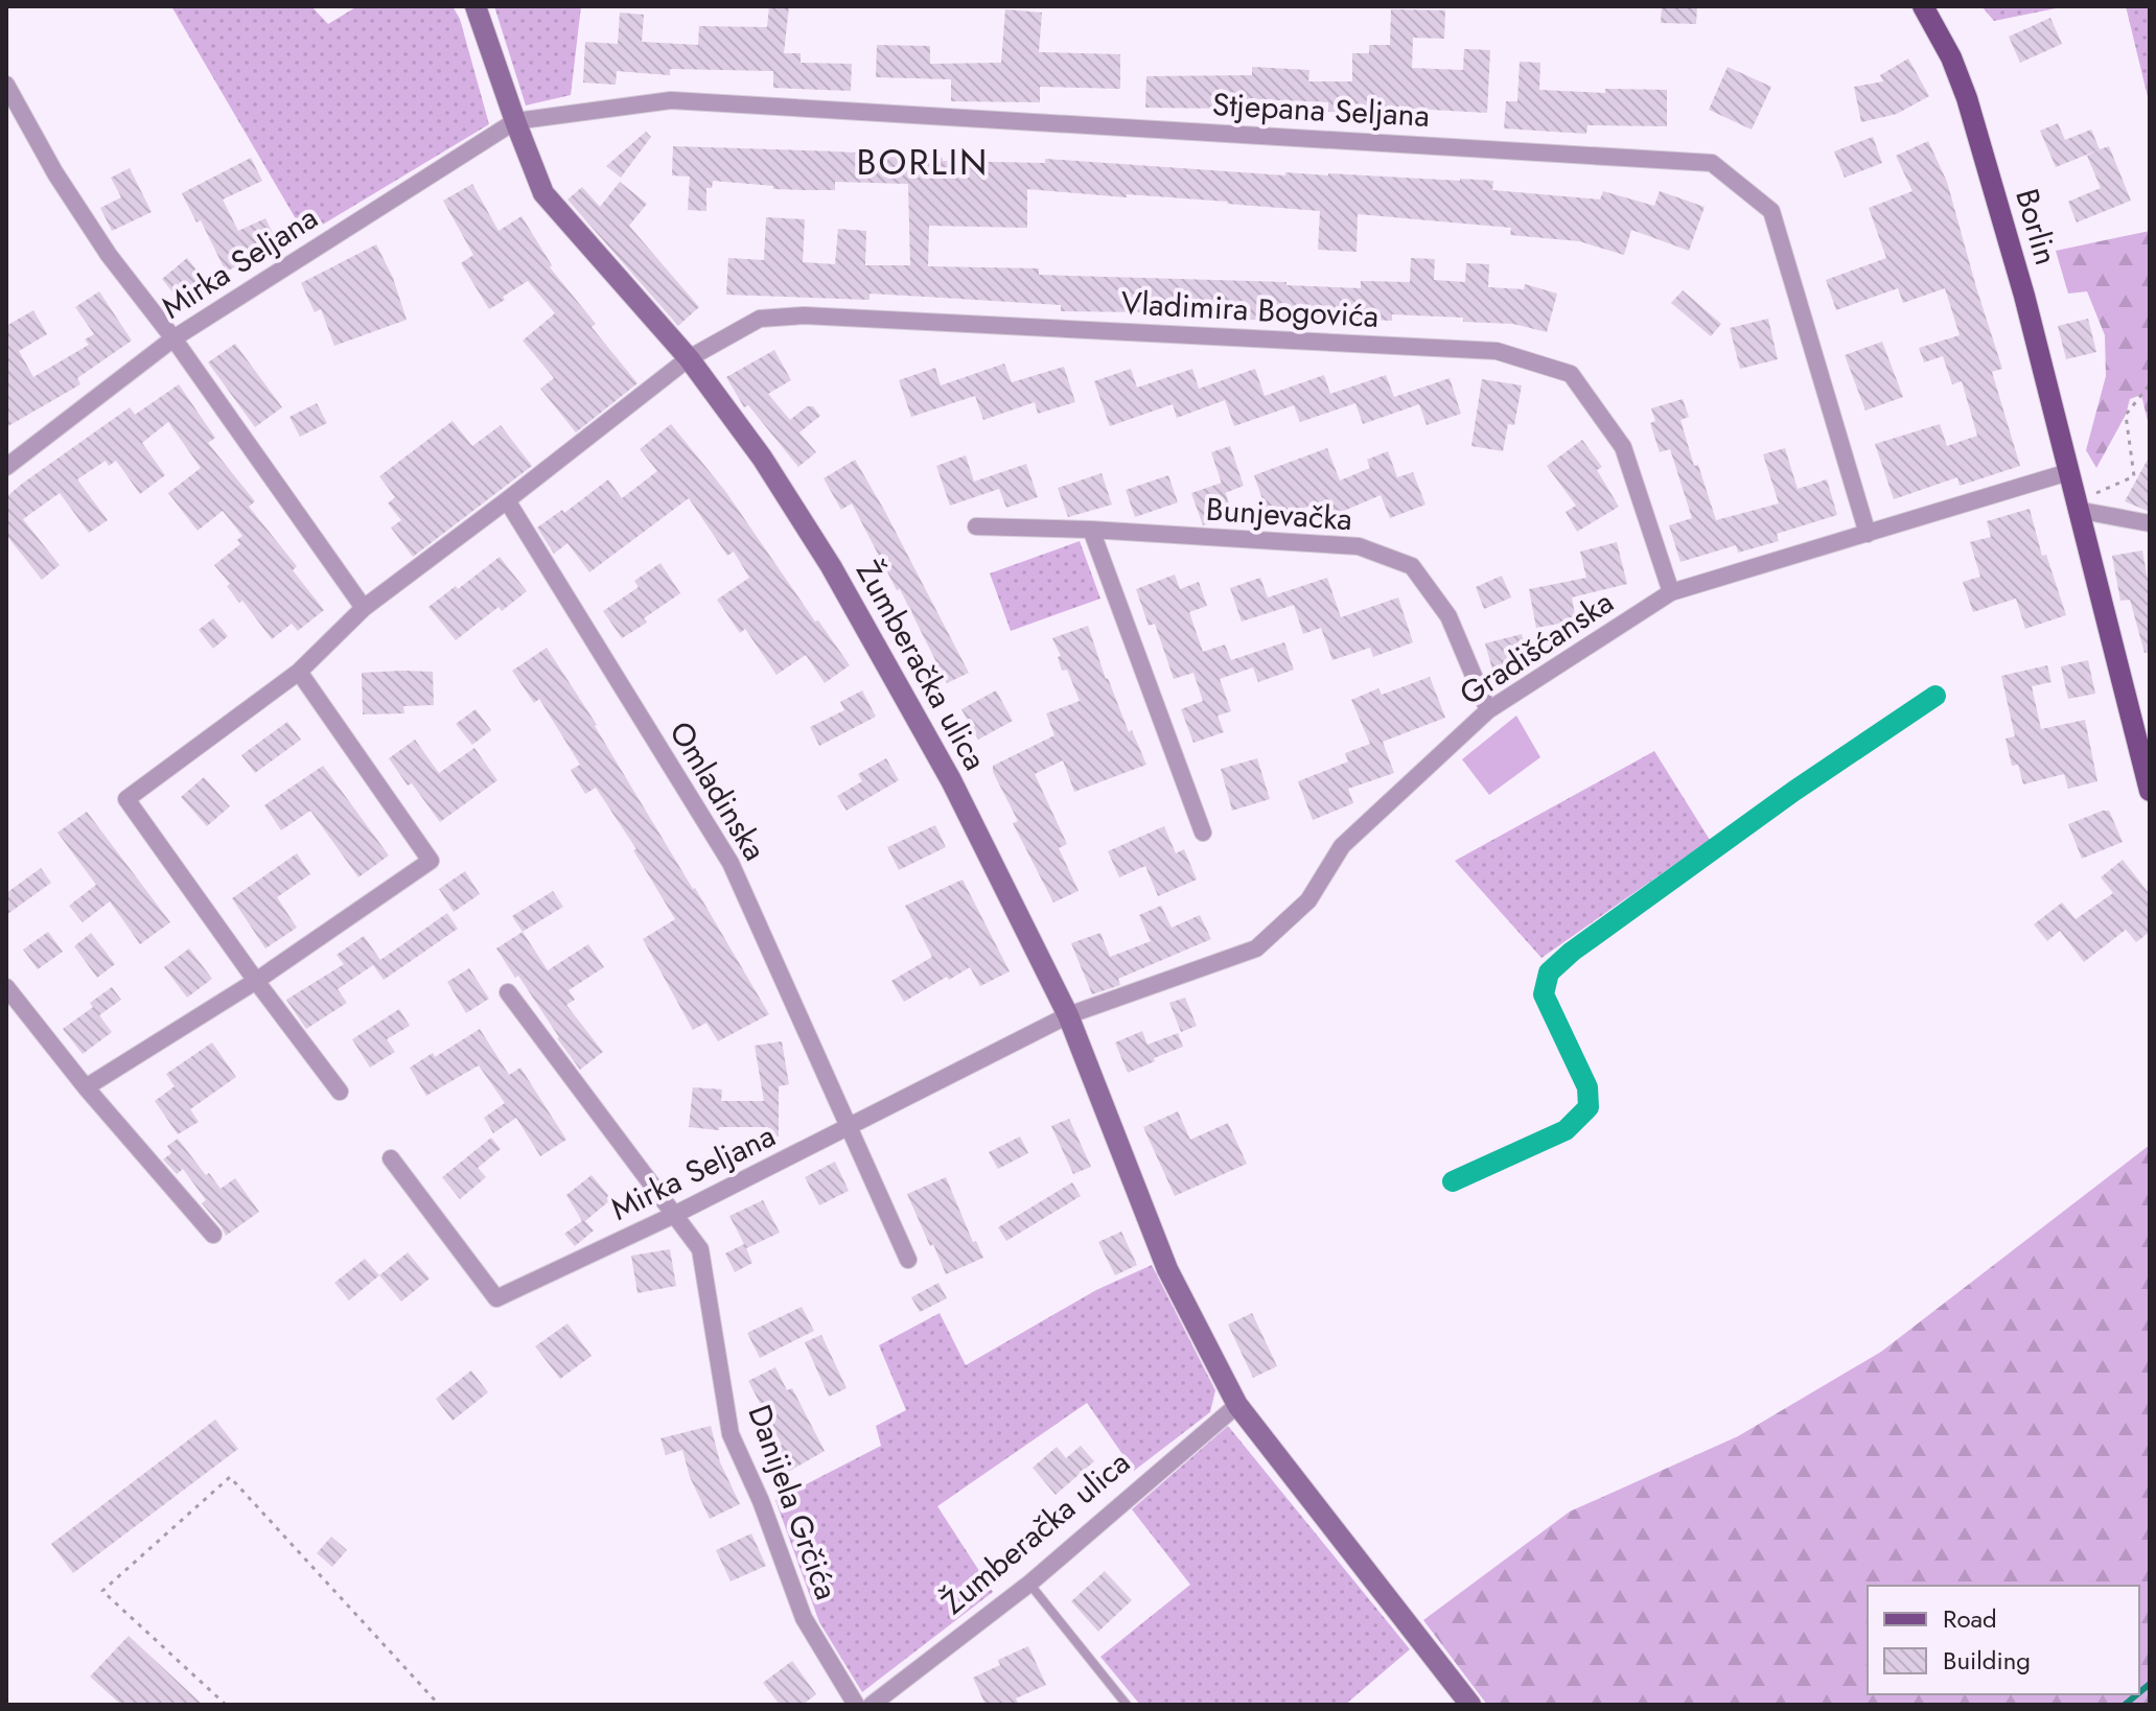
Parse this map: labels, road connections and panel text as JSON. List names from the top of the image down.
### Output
{
  "streets": {
    "main road": ["Borlin", "Žumberačka ulica"],
    "street": [
      "Stjepana Seljana",
      "Mirka Seljana",
      "Vladimira Bogovića",
      "Bunjevačka",
      "Gradišćanska",
      "Omladinska",
      "Danijela Grčića"
    ]
  },
  "crossings": [
    ["Stjepana Seljana", "Mirka Seljana"],
    ["Stjepana Seljana", "Gradišćanska"],
    ["Stjepana Seljana", "Žumberačka ulica"],
    ["Borlin", "Gradišćanska"],
    ["Mirka Seljana", "Gradišćanska"],
    ["Mirka Seljana", "Žumberačka ulica"],
    ["Mirka Seljana", "Omladinska"],
    ["Mirka Seljana", "Danijela Grčića"],
    ["Vladimira Bogovića", "Gradišćanska"],
    ["Vladimira Bogovića", "Žumberačka ulica"],
    ["Vladimira Bogovića", "Omladinska"],
    ["Bunjevačka", "Gradišćanska"],
    ["Gradišćanska", "Žumberačka ulica"]
  ],
  "districts": ["BORLIN"],
  "legend": ["Road", "Building"]
}
